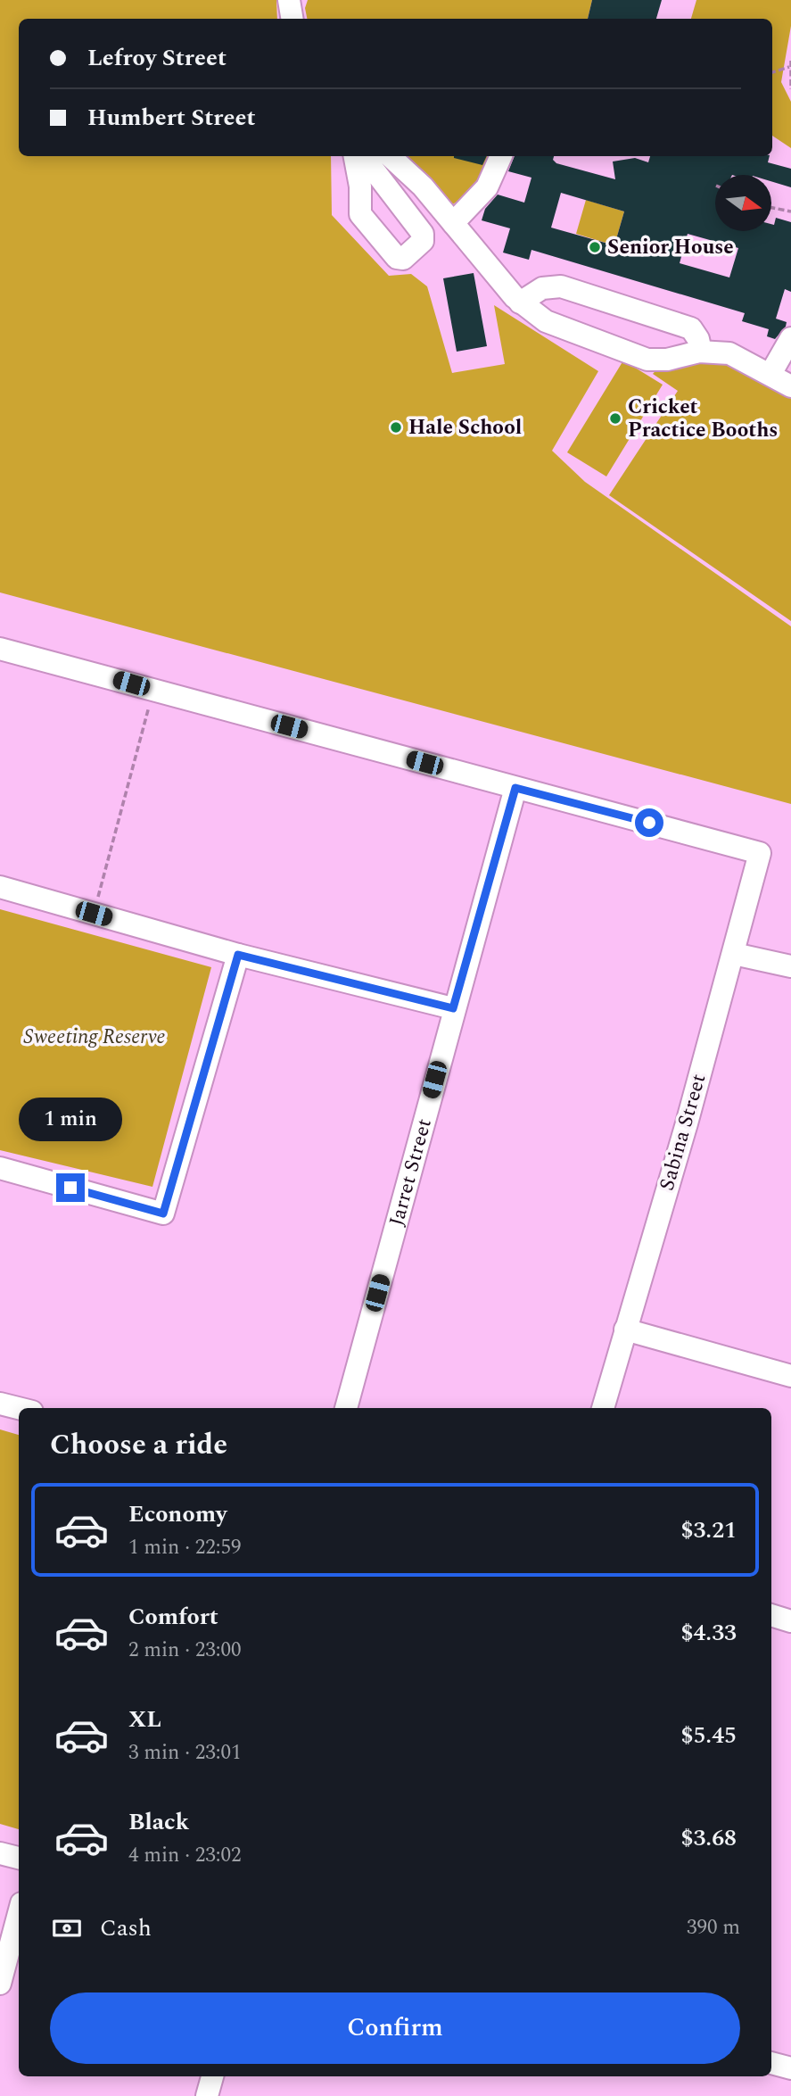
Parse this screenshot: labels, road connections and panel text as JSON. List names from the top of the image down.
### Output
{
  "streets": {
    "street": ["Sabina Street", "Jarret Street"]
  },
  "crossings": [
    ["Sabina Street", "Jarret Street"]
  ],
  "parks": ["Sweeting Reserve"],
  "places": ["Senior House", "Cricket Practice Booths", "Hale School"],
  "north": "right",
  "page": {
    "banner": ["Lefroy Street", "Humbert Street"],
    "bubble": "1 min",
    "heading": "Choose a ride",
    "list": [
      {
        "name": "Economy",
        "note": "1 min · 22:59",
        "value": "$3.21"
      },
      {
        "name": "Comfort",
        "note": "2 min · 23:00",
        "value": "$4.33"
      },
      {
        "name": "XL",
        "note": "3 min · 23:01",
        "value": "$5.45"
      },
      {
        "name": "Black",
        "note": "4 min · 23:02",
        "value": "$3.68"
      }
    ],
    "pay": ["Cash", "390 m"],
    "buttons": "Confirm"
  }
}
